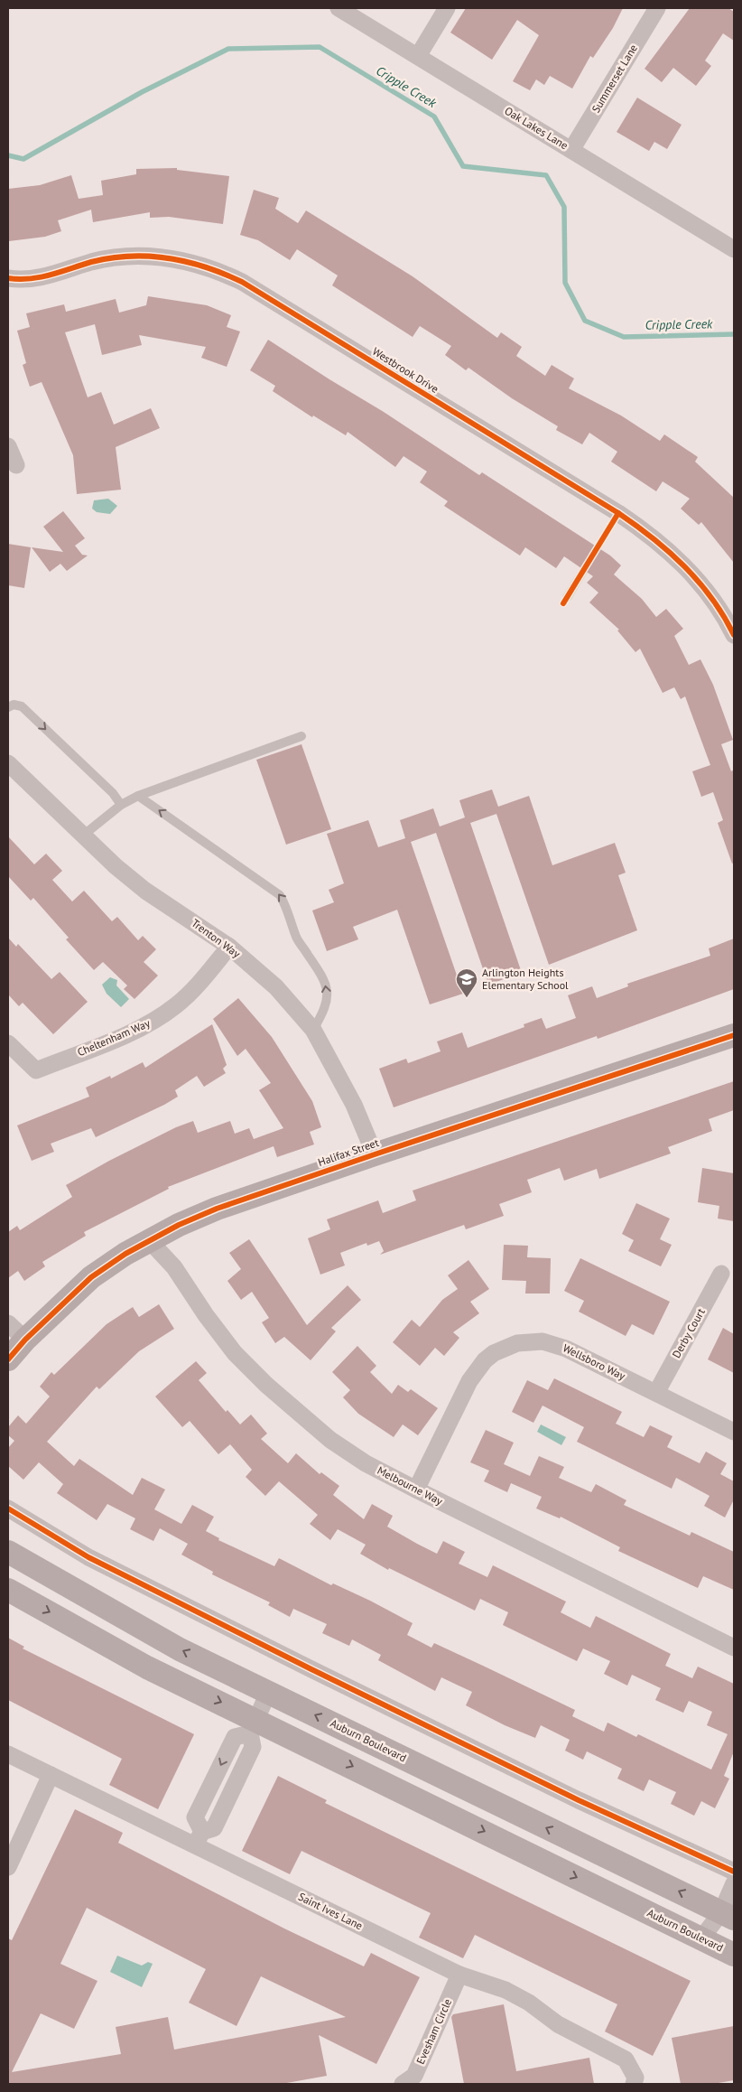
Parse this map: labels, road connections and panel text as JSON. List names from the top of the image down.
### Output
{
  "streets": {
    "main road": ["Halifax Street", "Auburn Boulevard"],
    "street": [
      "Summerset Lane",
      "Oak Lakes Lane",
      "Westbrook Drive",
      "Trenton Way",
      "Cheltenham Way",
      "Derby Court",
      "Wellsboro Way",
      "Melbourne Way",
      "Saint Ives Lane",
      "Evesham Circle"
    ]
  },
  "crossings": [
    ["Summerset Lane", "Oak Lakes Lane"],
    ["Trenton Way", "Cheltenham Way"],
    ["Trenton Way", "Halifax Street"],
    ["Halifax Street", "Melbourne Way"],
    ["Derby Court", "Wellsboro Way"],
    ["Wellsboro Way", "Melbourne Way"],
    ["Saint Ives Lane", "Evesham Circle"]
  ],
  "water": ["Cripple Creek"],
  "places": {
    "school or university": ["Arlington Heights Elementary School"]
  }
}
